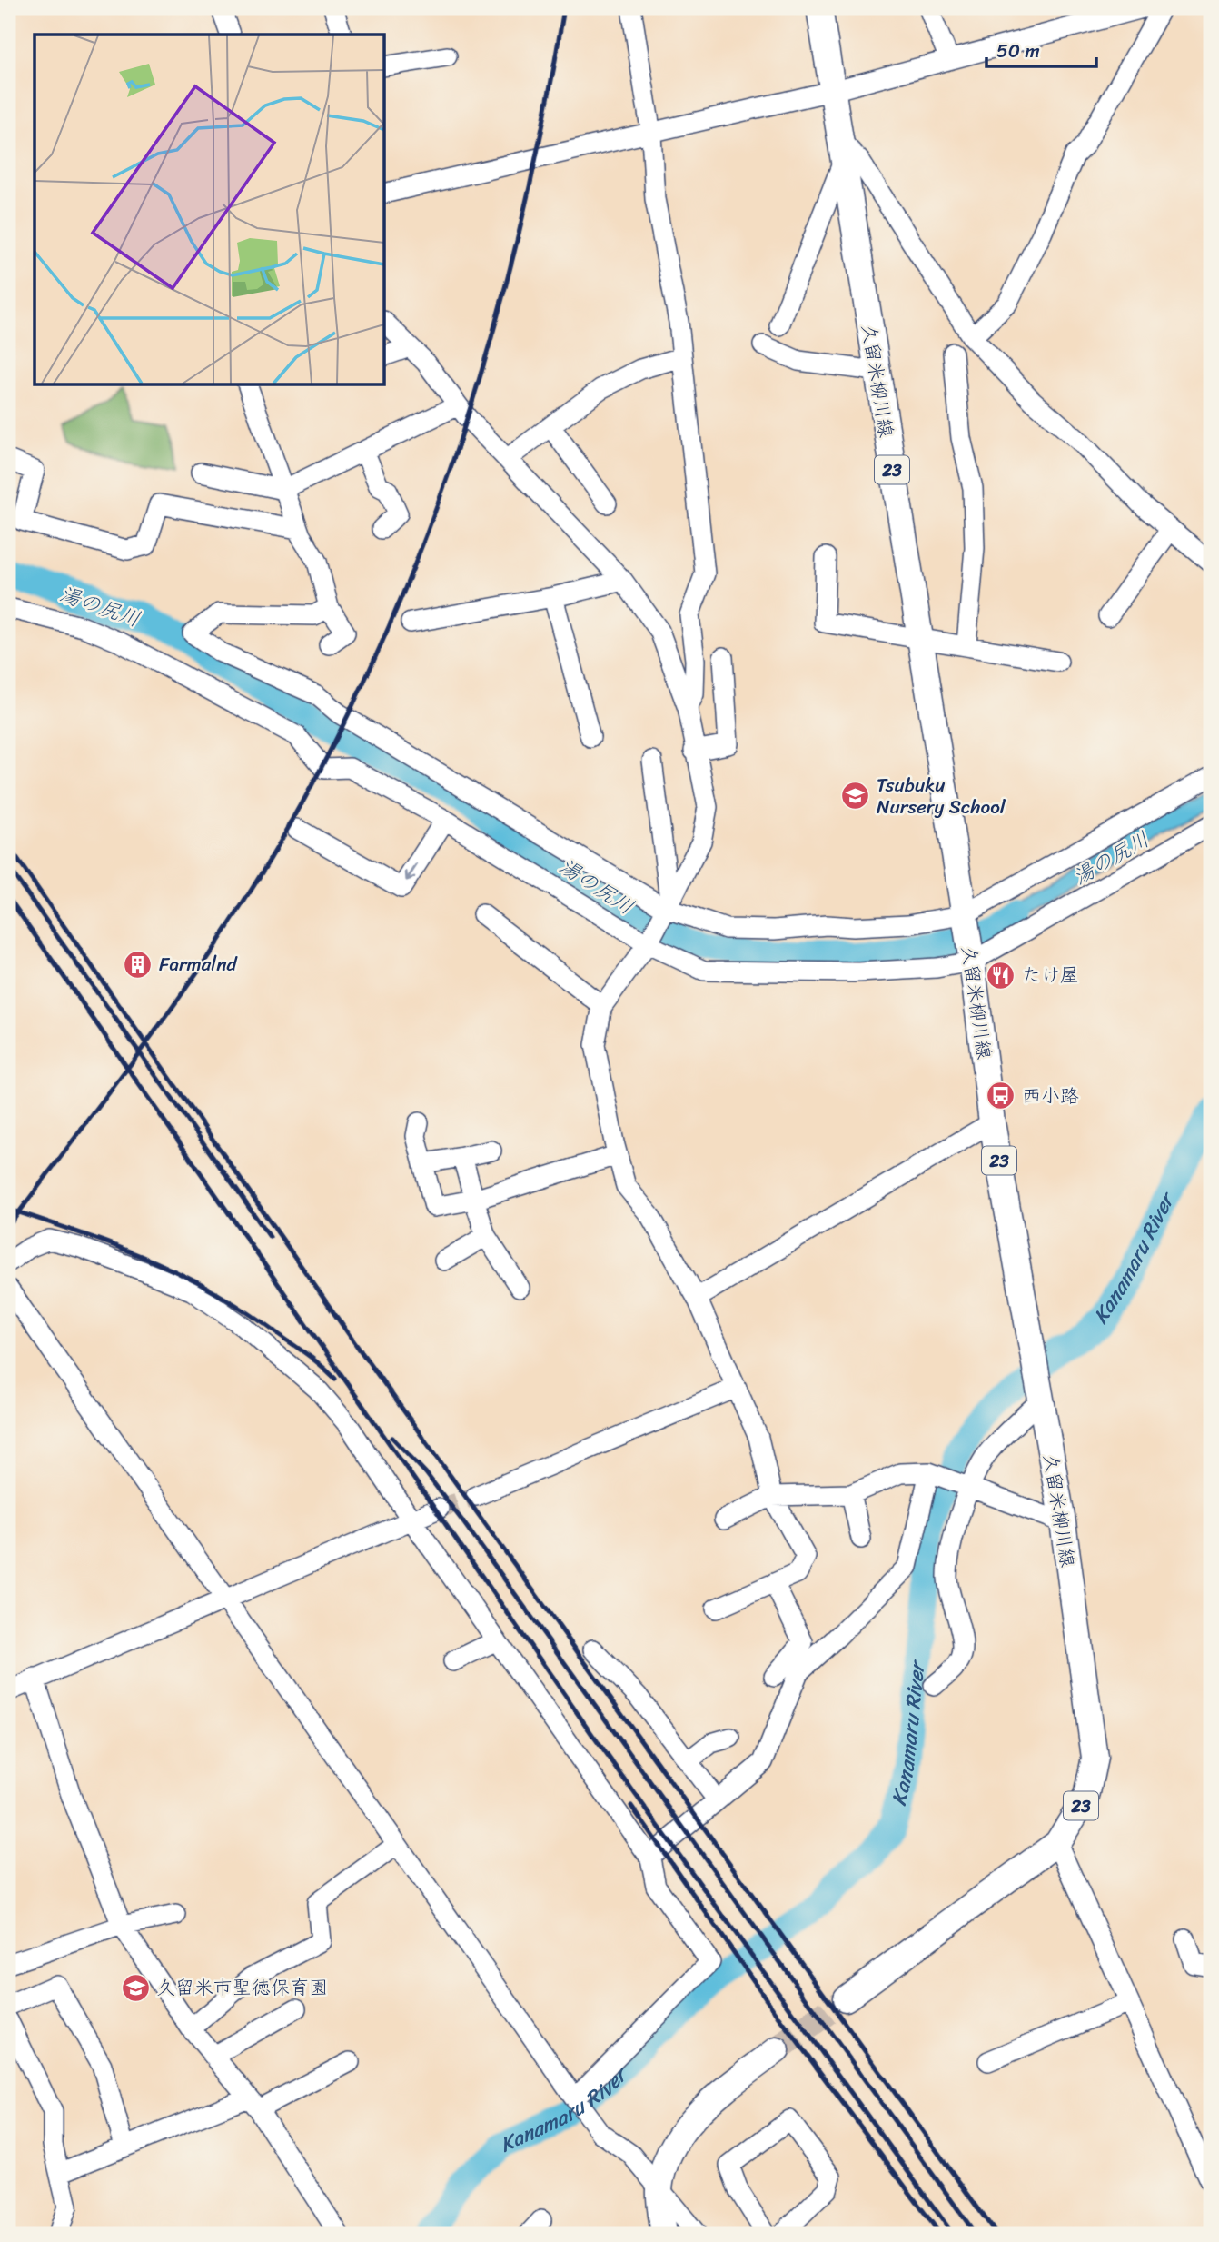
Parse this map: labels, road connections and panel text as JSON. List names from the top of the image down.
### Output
{
  "streets": {
    "main road": ["久留米柳川線", "23"]
  },
  "water": ["湯の尻川", "Kanamaru River"],
  "places": {
    "school or university": ["Tsubuku Nursery School", "久留米市聖徳保育園"],
    "building": ["Farmalnd"],
    "restaurant": ["たけ屋"],
    "bus stop": ["西小路"]
  },
  "scale_bar": "50 m"
}
